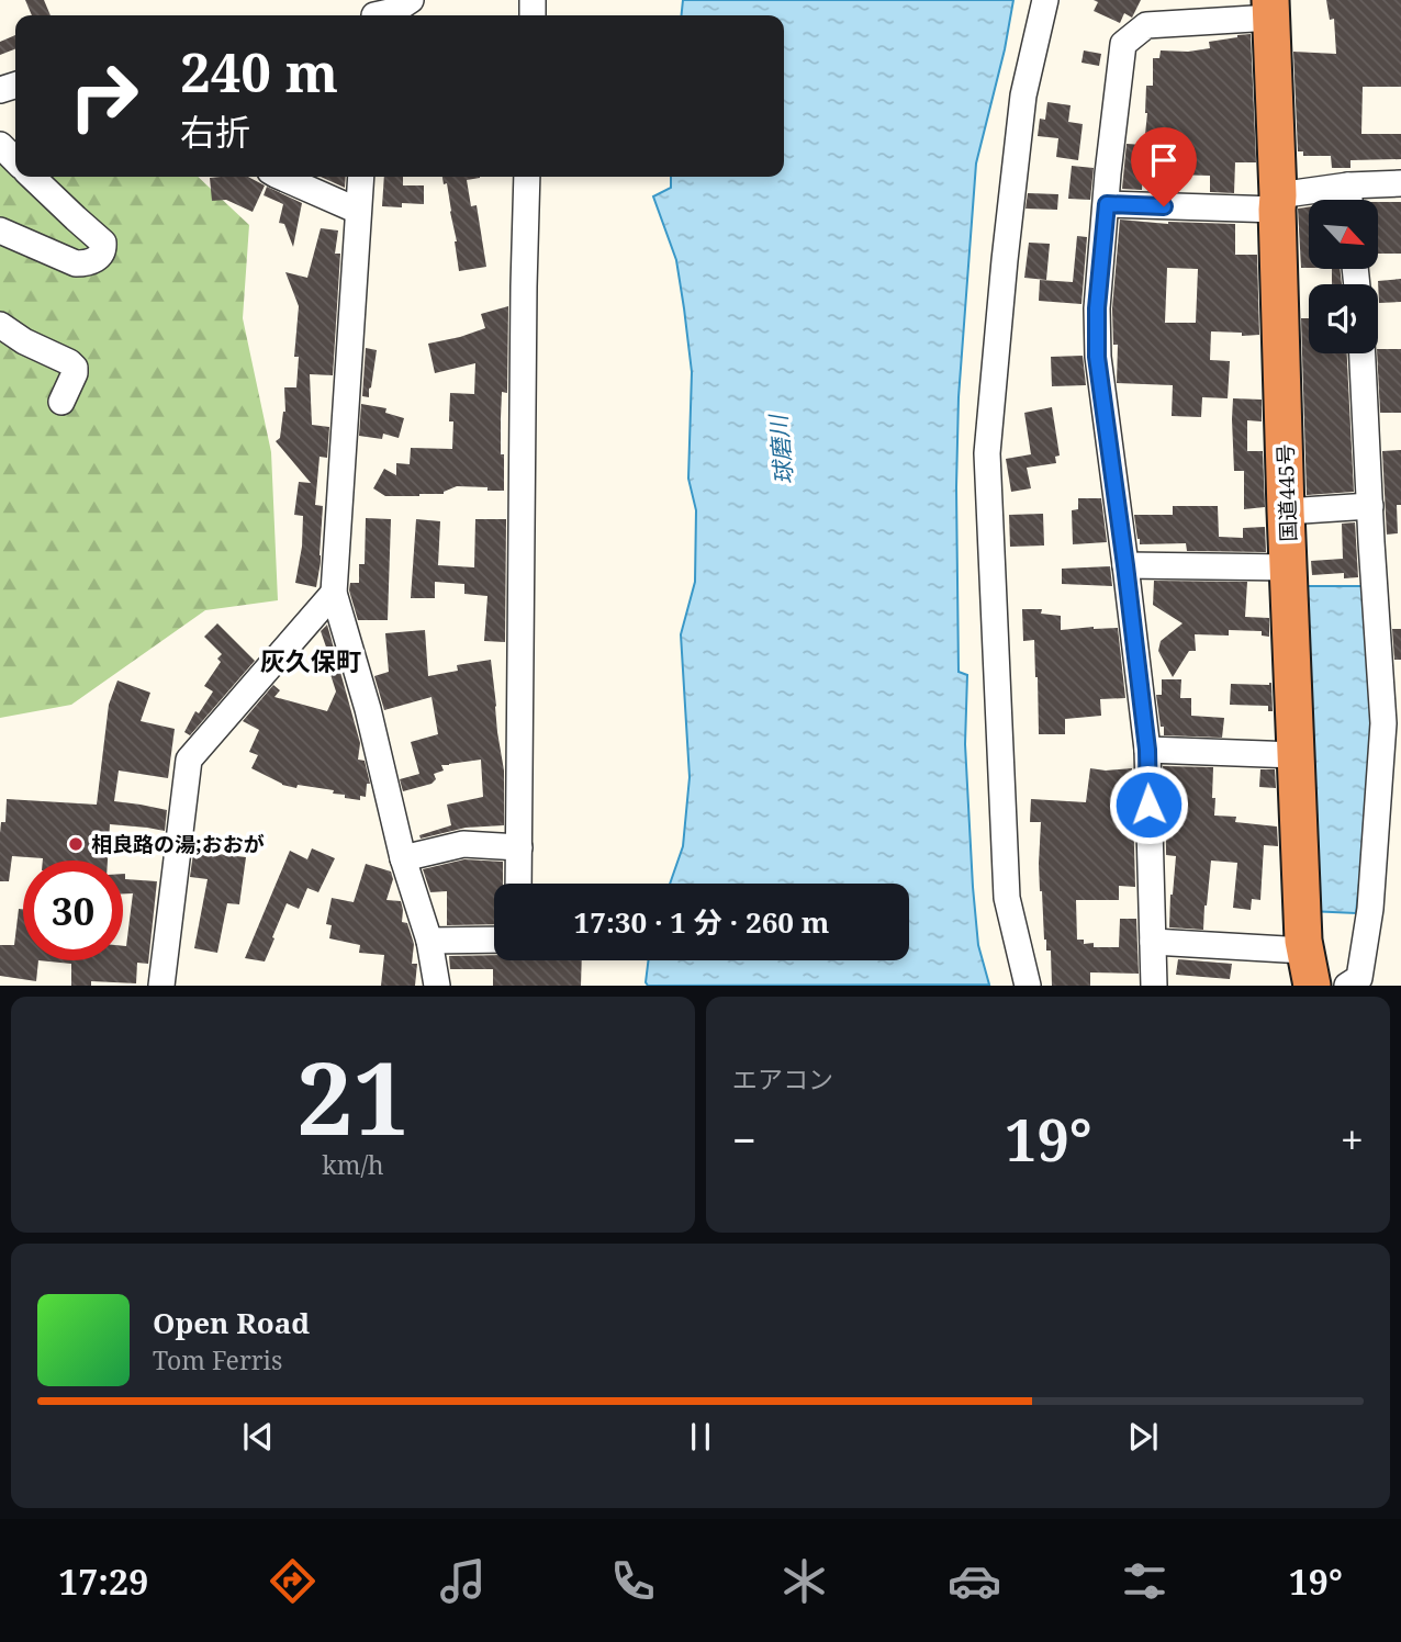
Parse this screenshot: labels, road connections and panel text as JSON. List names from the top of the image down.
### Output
{
  "streets": {
    "highway": ["国道445号"]
  },
  "districts": ["灰久保町"],
  "water": ["球磨川"],
  "places": ["相良路の湯;おおが"],
  "north": "bottom right",
  "page": {
    "turn": ["240 m", "右折"],
    "limit": "30",
    "trip": "17:30 · 1 分 · 260 m",
    "tile": [
      ["21", "km/h"],
      "エアコン"
    ],
    "heat": ["−", "19°", "+"],
    "song": ["Open Road", "Tom Ferris"],
    "tabs": ["17:29", "19°"]
  }
}
